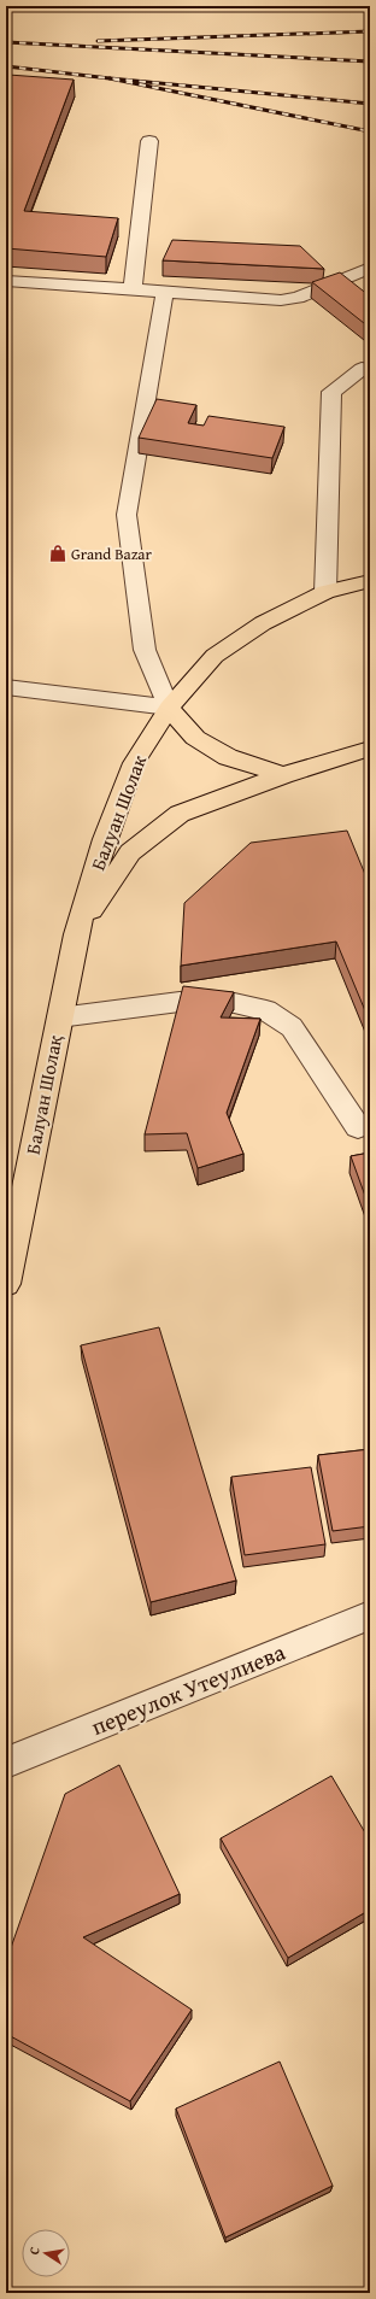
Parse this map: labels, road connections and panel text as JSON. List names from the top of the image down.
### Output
{
  "streets": {
    "main road": ["Балуан Шолак", "Балуан Шолақ"],
    "street": ["переулок Утеулиева"]
  },
  "crossings": [
    ["Балуан Шолак", "Балуан Шолақ"]
  ],
  "places": {
    "shop": ["Grand Bazar"]
  },
  "north": "left"
}
